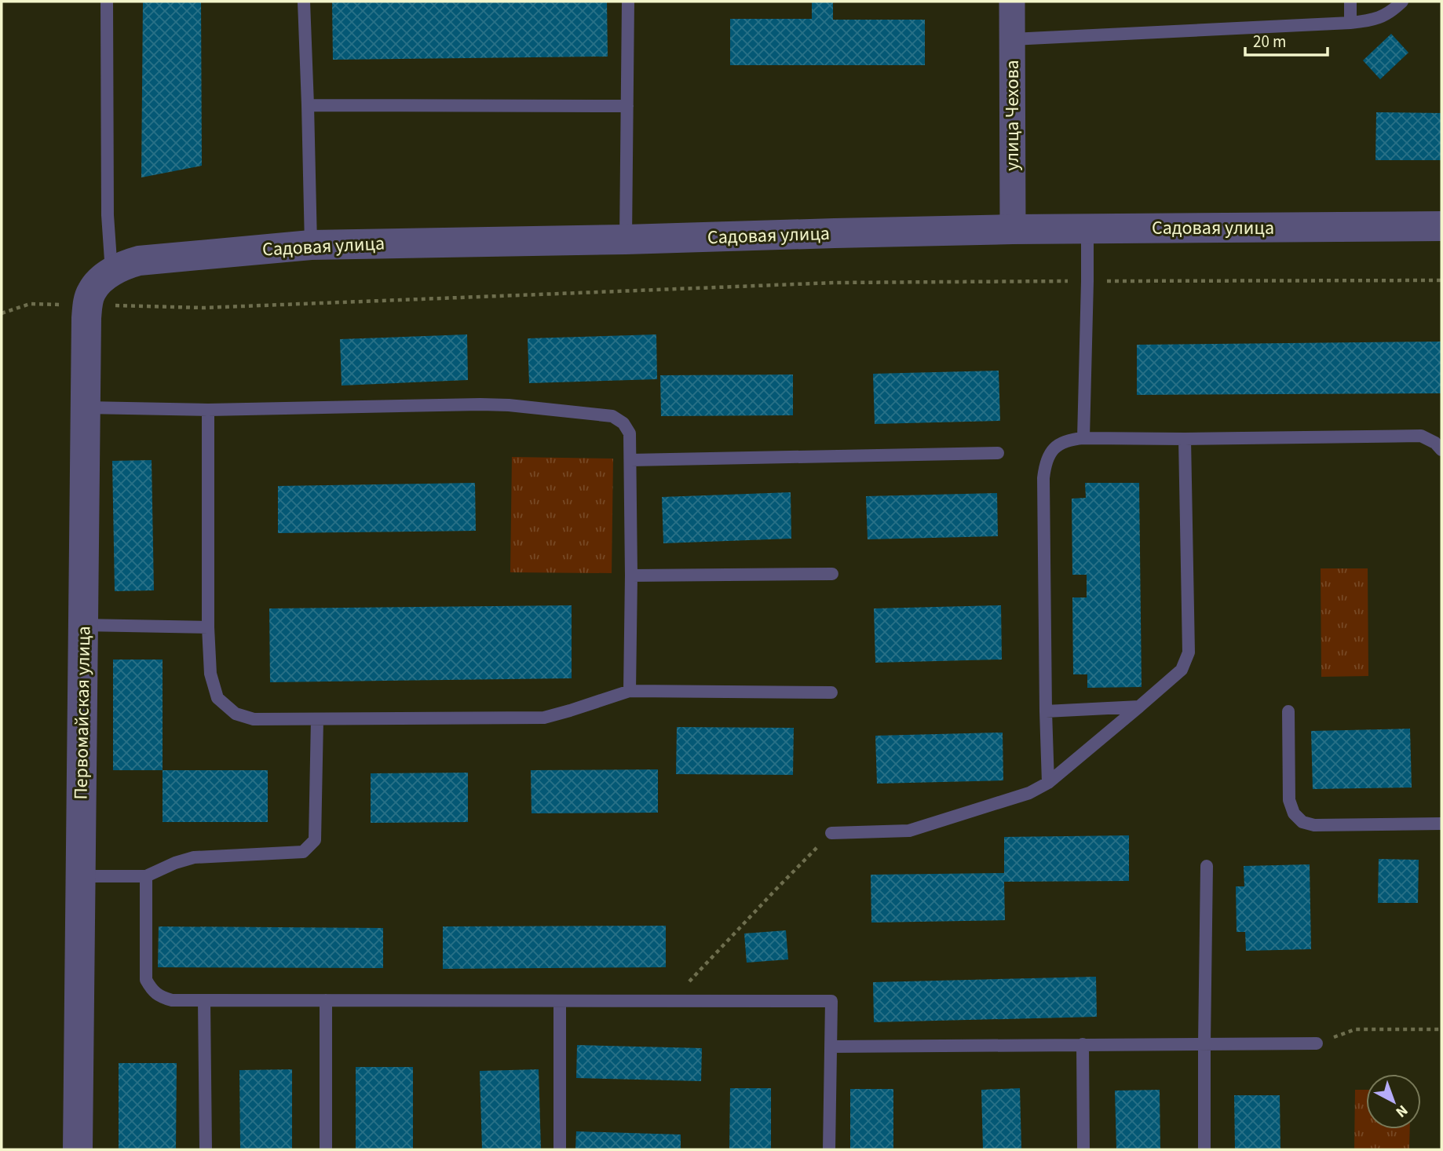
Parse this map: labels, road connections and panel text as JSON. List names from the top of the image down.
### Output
{
  "streets": {
    "street": ["улица Чехова", "Садовая улица", "Первомайская улица"]
  },
  "crossings": [
    ["улица Чехова", "Садовая улица"],
    ["Садовая улица", "Первомайская улица"]
  ],
  "scale_bar": "20 m",
  "north": "bottom right"
}
